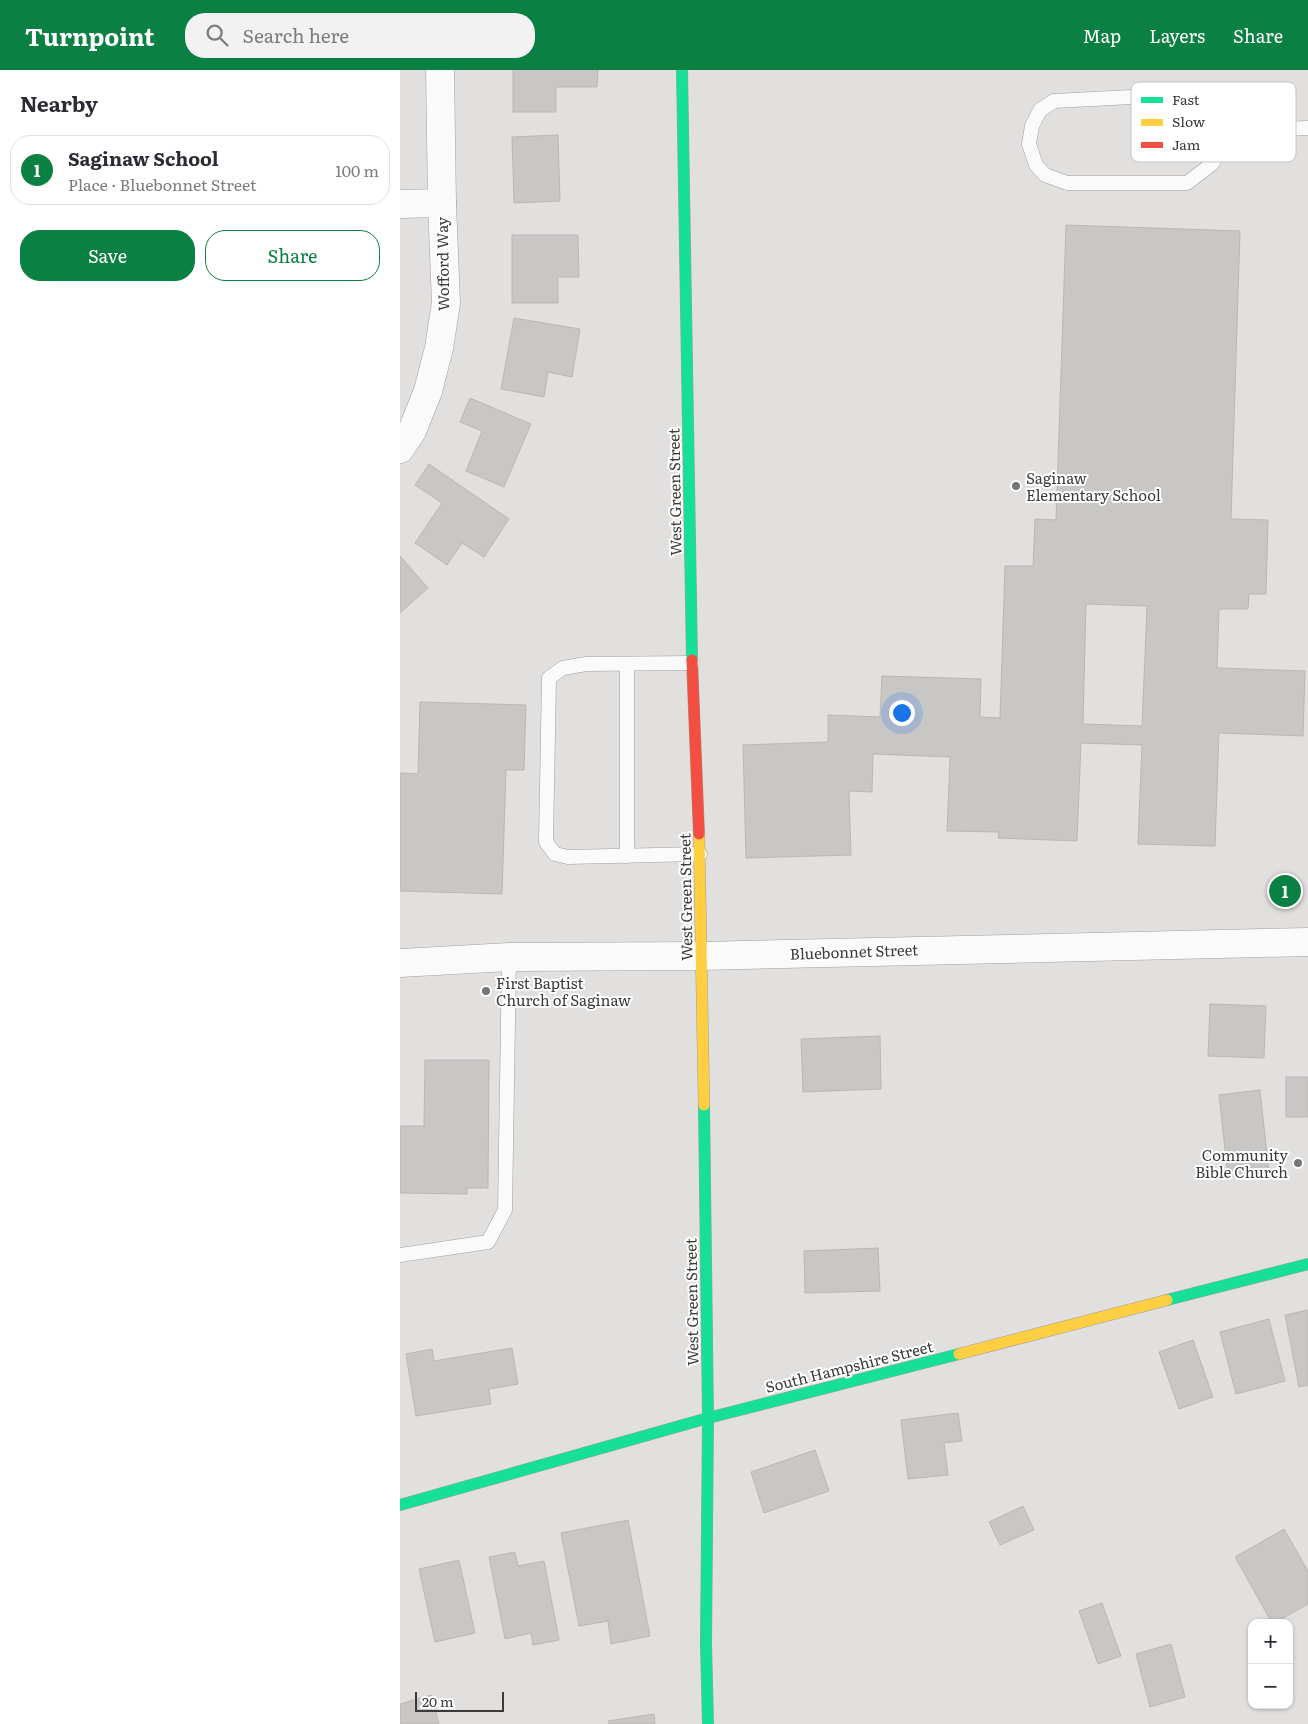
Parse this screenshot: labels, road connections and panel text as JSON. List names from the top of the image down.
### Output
{
  "streets": {
    "street": [
      "Wofford Way",
      "West Green Street",
      "Bluebonnet Street",
      "South Hampshire Street"
    ]
  },
  "crossings": [
    ["West Green Street", "Bluebonnet Street"],
    ["West Green Street", "South Hampshire Street"]
  ],
  "places": ["Saginaw Elementary School", "First Baptist Church of Saginaw", "Community Bible Church"],
  "legend": ["Fast", "Slow", "Jam"],
  "scale_bar": "20 m",
  "page": {
    "header": "Turnpoint",
    "search": "Search here",
    "nav": ["Map", "Layers", "Share"],
    "heading": "Nearby",
    "list": [
      {
        "mark": "1",
        "name": "Saginaw School",
        "note": "Place · Bluebonnet Street",
        "value": "100 m"
      }
    ],
    "buttons": ["Save", "Share"],
    "pins": "1",
    "map_buttons": ["+", "−"],
    "scale": "20 m"
  }
}
